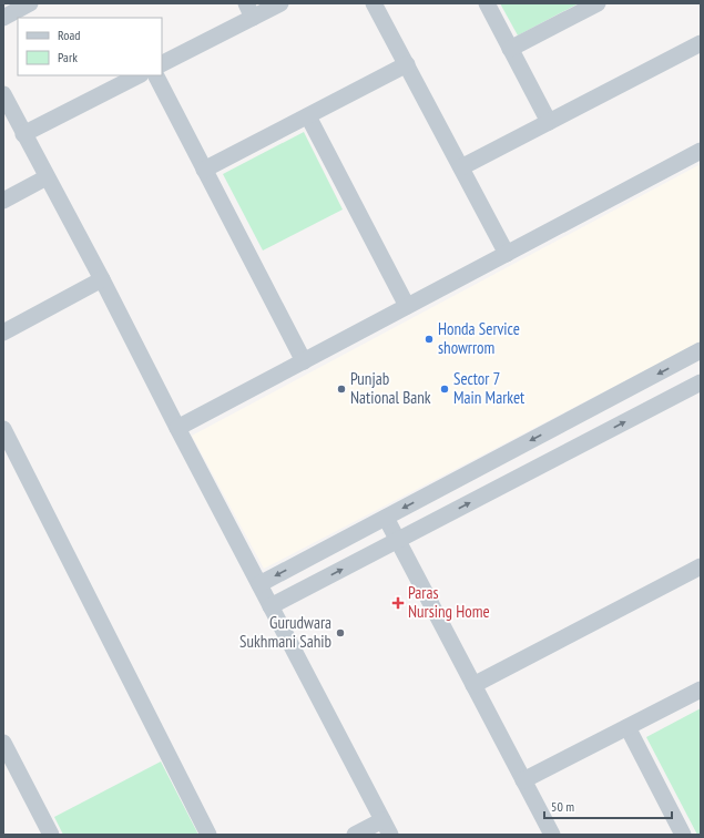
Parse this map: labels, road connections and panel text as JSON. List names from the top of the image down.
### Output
{
  "places": {
    "other": [
      "Honda Service showrrom",
      "Punjab National Bank",
      "Sector 7 Main Market",
      "Gurudwara Sukhmani Sahib"
    ],
    "health": ["Paras Nursing Home"]
  },
  "legend": ["Road", "Park"],
  "scale_bar": "50 m"
}
